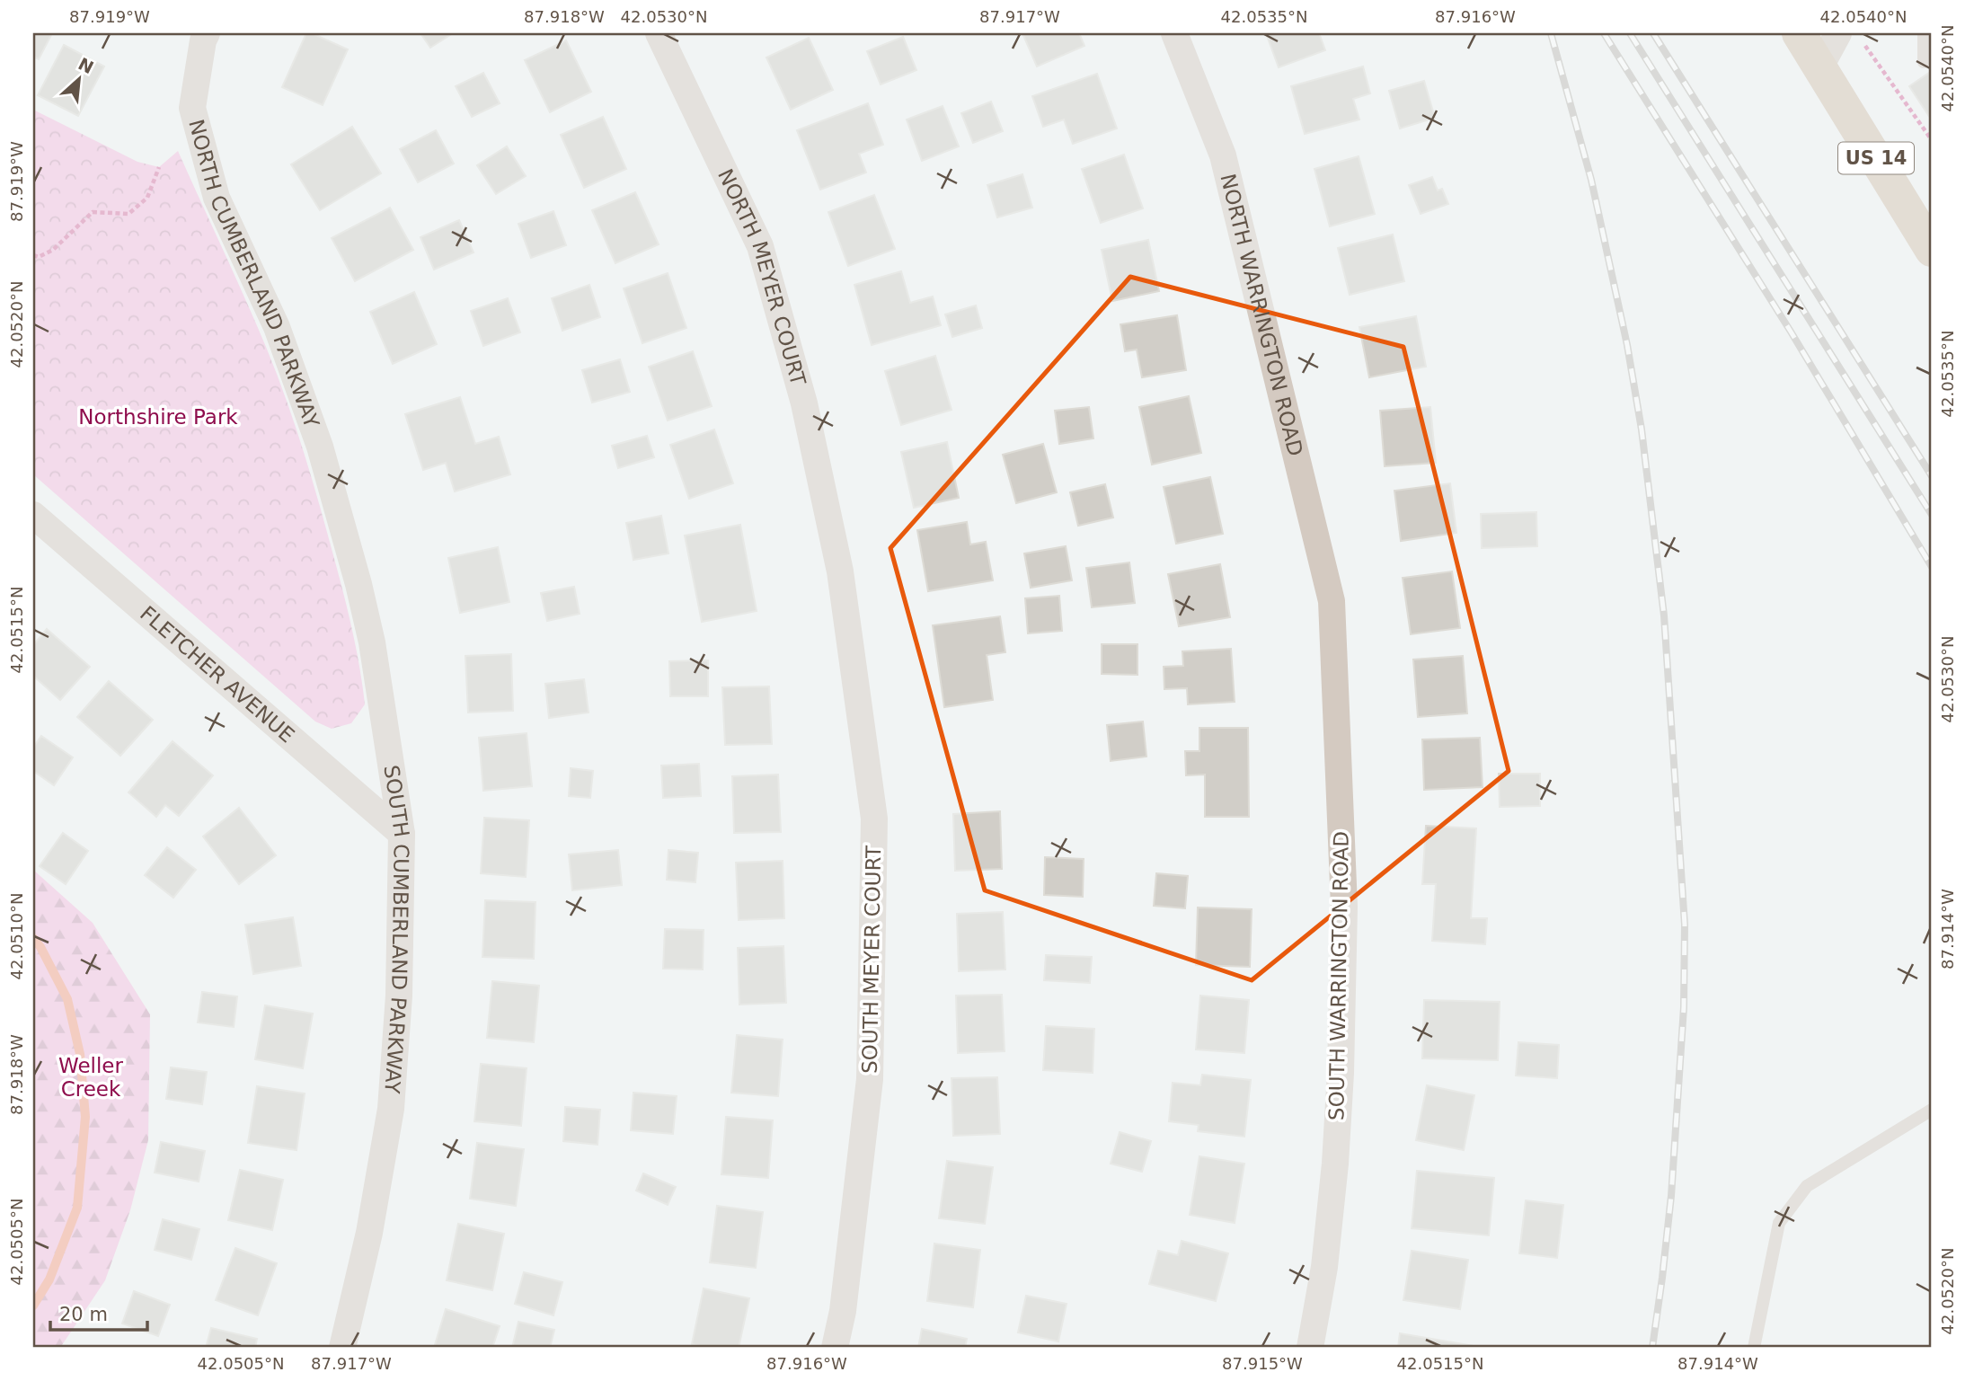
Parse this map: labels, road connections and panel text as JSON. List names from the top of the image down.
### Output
{
  "streets": {
    "main road": ["US 14"],
    "street": [
      "NORTH CUMBERLAND PARKWAY",
      "NORTH MEYER COURT",
      "NORTH WARRINGTON ROAD",
      "FLETCHER AVENUE",
      "SOUTH CUMBERLAND PARKWAY",
      "SOUTH MEYER COURT",
      "SOUTH WARRINGTON ROAD"
    ]
  },
  "crossings": [
    ["NORTH CUMBERLAND PARKWAY", "SOUTH CUMBERLAND PARKWAY"],
    ["NORTH MEYER COURT", "SOUTH MEYER COURT"],
    ["NORTH WARRINGTON ROAD", "SOUTH WARRINGTON ROAD"],
    ["FLETCHER AVENUE", "SOUTH CUMBERLAND PARKWAY"]
  ],
  "parks": ["Northshire Park", "Weller Creek"],
  "scale_bar": "20 m",
  "north": "top right",
  "coordinates": [
    "87.919°W",
    "87.918°W",
    "42.0530°N",
    "87.917°W",
    "42.0535°N",
    "87.916°W",
    "42.0540°N",
    "42.0520°N",
    "42.0515°N",
    "87.914°W",
    "42.0510°N",
    "42.0505°N",
    "87.915°W"
  ]
}
